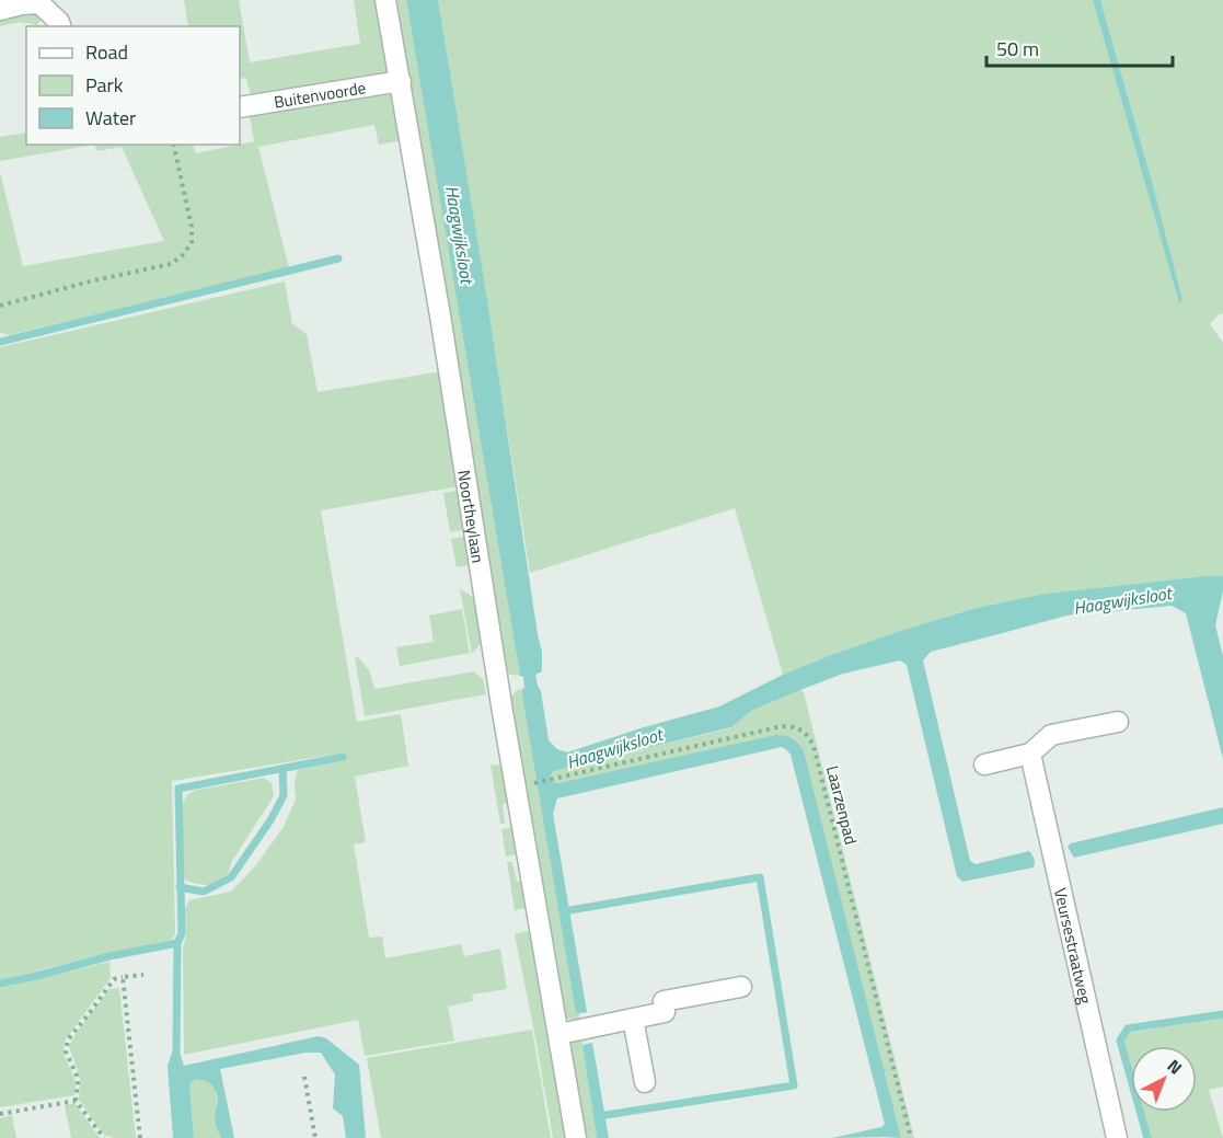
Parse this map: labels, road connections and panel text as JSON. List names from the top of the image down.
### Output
{
  "streets": {
    "street": ["Buitenvoorde", "Noortheylaan", "Veursestraatweg"],
    "path": ["Laarzenpad"]
  },
  "crossings": [
    ["Buitenvoorde", "Noortheylaan"]
  ],
  "water": ["Haagwijksloot"],
  "legend": ["Road", "Park", "Water"],
  "scale_bar": "50 m",
  "north": "top right"
}
